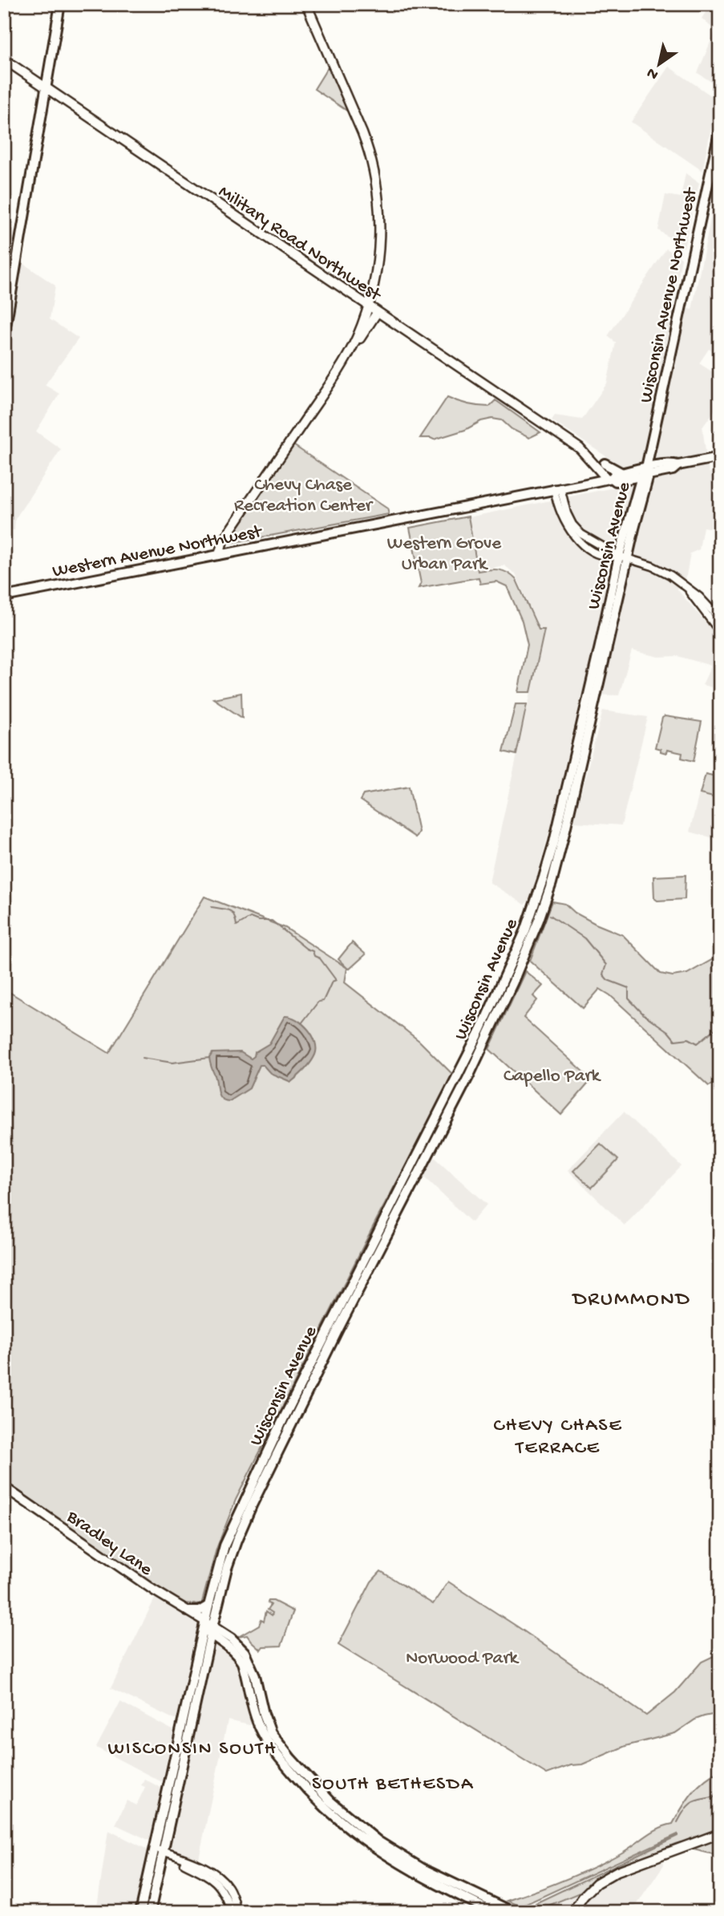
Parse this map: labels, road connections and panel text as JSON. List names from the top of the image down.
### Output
{
  "streets": {
    "main road": [
      "Military Road Northwest",
      "Wisconsin Avenue Northwest",
      "Wisconsin Avenue",
      "Western Avenue Northwest",
      "Bradley Lane"
    ]
  },
  "crossings": [
    ["Military Road Northwest", "Western Avenue Northwest"],
    ["Wisconsin Avenue Northwest", "Wisconsin Avenue"],
    ["Wisconsin Avenue Northwest", "Western Avenue Northwest"],
    ["Wisconsin Avenue", "Western Avenue Northwest"],
    ["Wisconsin Avenue", "Bradley Lane"]
  ],
  "districts": [
    "DRUMMOND",
    "CHEVY CHASE TERRACE",
    "WISCONSIN SOUTH",
    "SOUTH BETHESDA"
  ],
  "parks": [
    "Chevy Chase Recreation Center",
    "Western Grove Urban Park",
    "Capello Park",
    "Norwood Park"
  ],
  "north": "bottom left"
}
